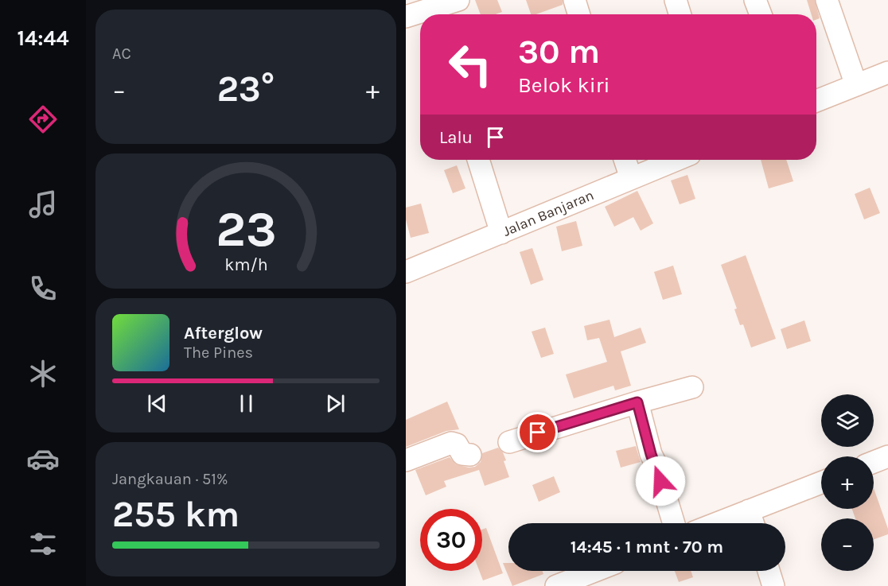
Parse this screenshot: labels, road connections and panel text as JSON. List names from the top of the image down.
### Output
{
  "streets": {
    "street": ["Jalan Banjaran"]
  },
  "page": {
    "tabs": "14:44",
    "tile": [
      "AC",
      ["Jangkauan · 51%", "255 km"]
    ],
    "turn": ["30 m", "Belok kiri"],
    "heat": ["−", "23°", "+"],
    "then": "Lalu",
    "song": ["Afterglow", "The Pines"],
    "map_buttons": ["+", "−"],
    "limit": "30",
    "trip": "14:45 · 1 mnt · 70 m",
    "gauge": ["23", "km/h"]
  }
}
